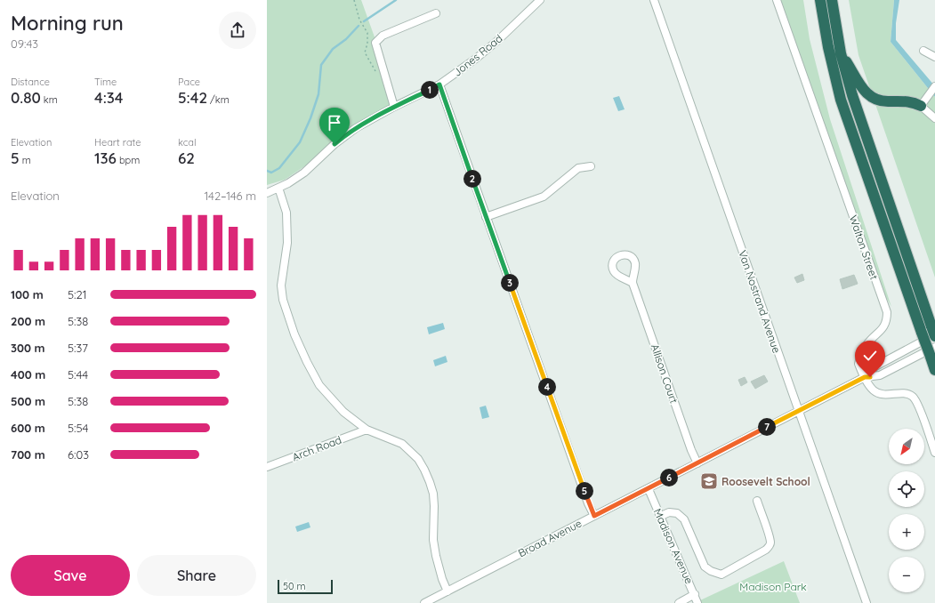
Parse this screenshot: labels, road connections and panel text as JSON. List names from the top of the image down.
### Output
{
  "streets": {
    "street": [
      "Jones Road",
      "Walton Street",
      "Van Nostrand Avenue",
      "Allison Court",
      "Arch Road",
      "Broad Avenue",
      "Madison Avenue"
    ]
  },
  "crossings": [
    ["Walton Street", "Broad Avenue"],
    ["Van Nostrand Avenue", "Broad Avenue"],
    ["Allison Court", "Broad Avenue"],
    ["Broad Avenue", "Madison Avenue"]
  ],
  "parks": ["Madison Park"],
  "places": {
    "school or university": ["Roosevelt School"]
  },
  "scale_bar": "50 m",
  "north": "bottom left",
  "page": {
    "heading": ["Morning run", "09:43"],
    "stats": [
      ["Distance", "0.80 km"],
      ["Time", "4:34"],
      ["Pace", "5:42 /km"],
      ["Elevation", "5 m"],
      ["Heart rate", "136 bpm"],
      ["kcal", "62"]
    ],
    "pins": [
      "1",
      "2",
      "3",
      "4",
      "7",
      "6",
      "5"
    ],
    "chart": ["Elevation", "142–146 m"],
    "list": [
      {
        "name": "100 m",
        "note": "5:21"
      },
      {
        "name": "200 m",
        "note": "5:38"
      },
      {
        "name": "300 m",
        "note": "5:37"
      },
      {
        "name": "400 m",
        "note": "5:44"
      },
      {
        "name": "500 m",
        "note": "5:38"
      },
      {
        "name": "600 m",
        "note": "5:54"
      },
      {
        "name": "700 m",
        "note": "6:03"
      }
    ],
    "map_buttons": ["+", "−"],
    "buttons": ["Save", "Share"],
    "scale": "50 m"
  }
}
